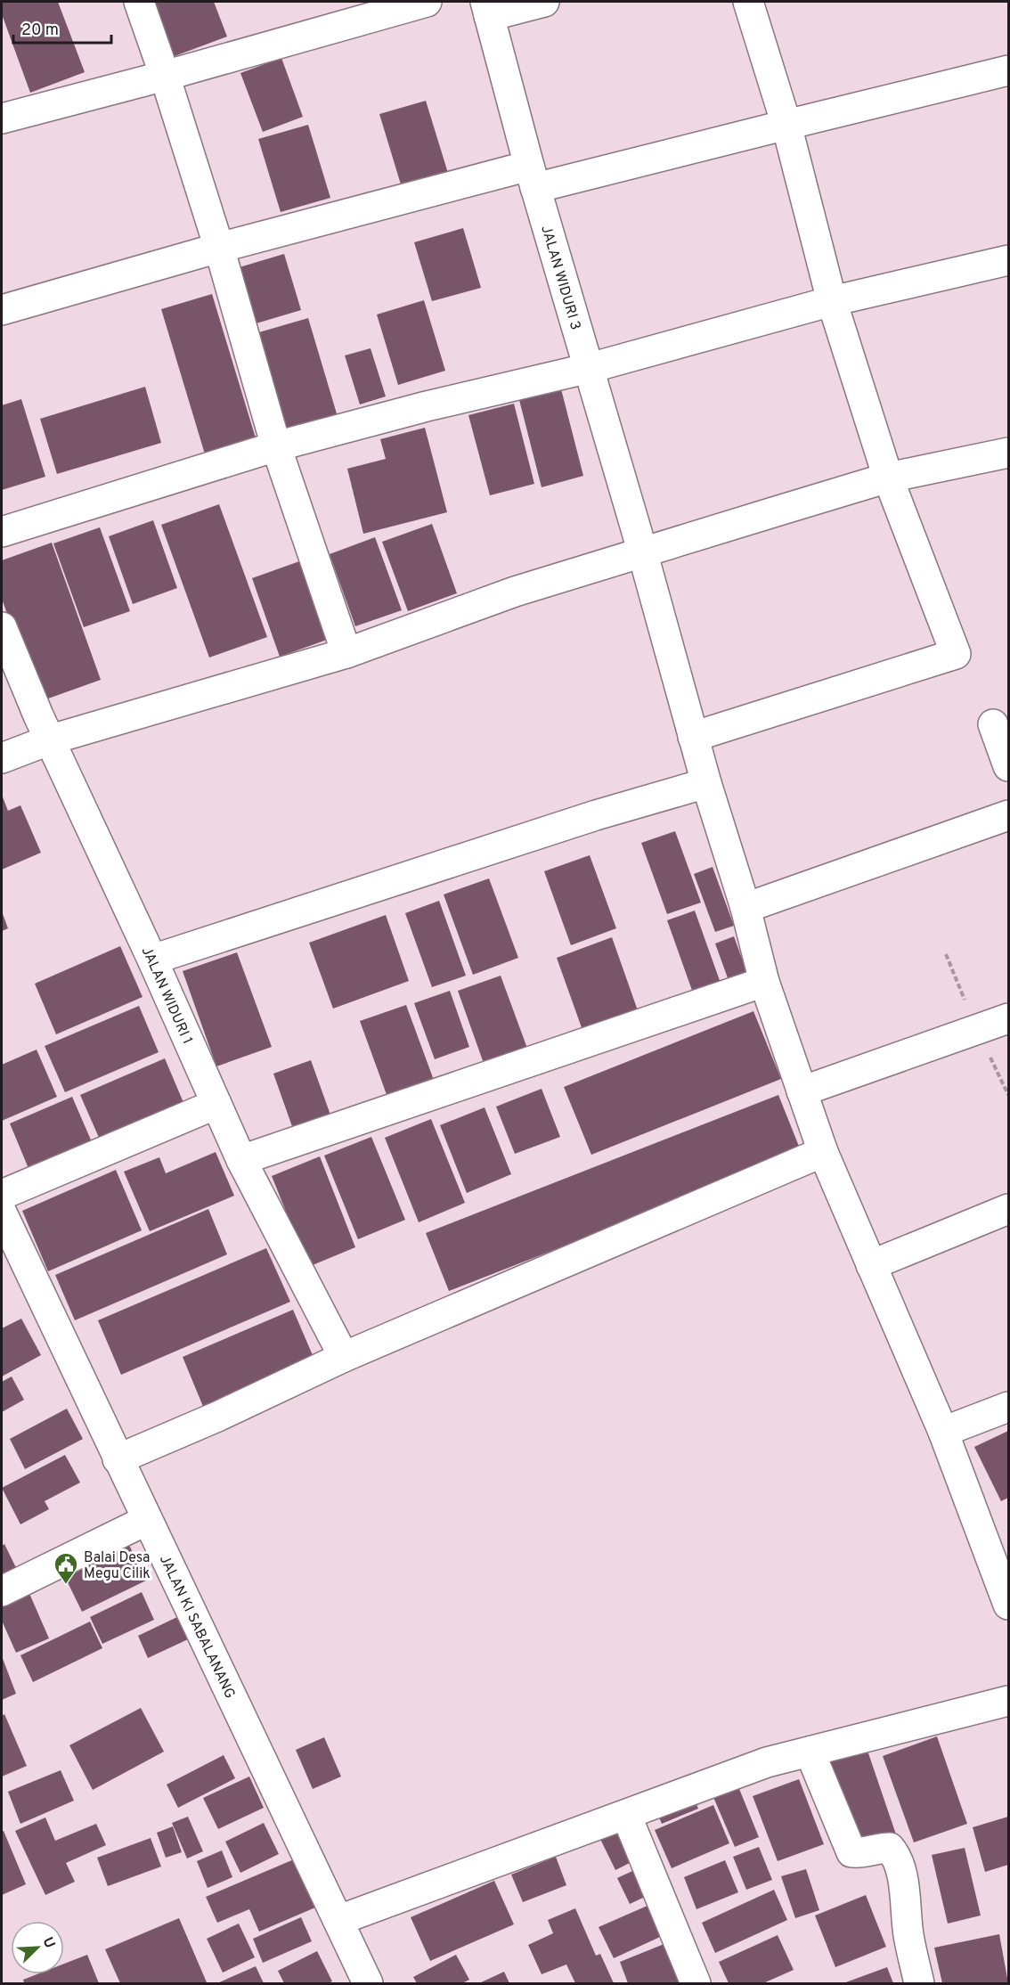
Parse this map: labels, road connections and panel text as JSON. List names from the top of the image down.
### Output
{
  "streets": {
    "street": ["JALAN WIDURI 3", "JALAN WIDURI 1", "JALAN KI SABALANANG"]
  },
  "places": {
    "public building": ["Balai Desa Megu Cilik"]
  },
  "scale_bar": "20 m",
  "north": "top right"
}
